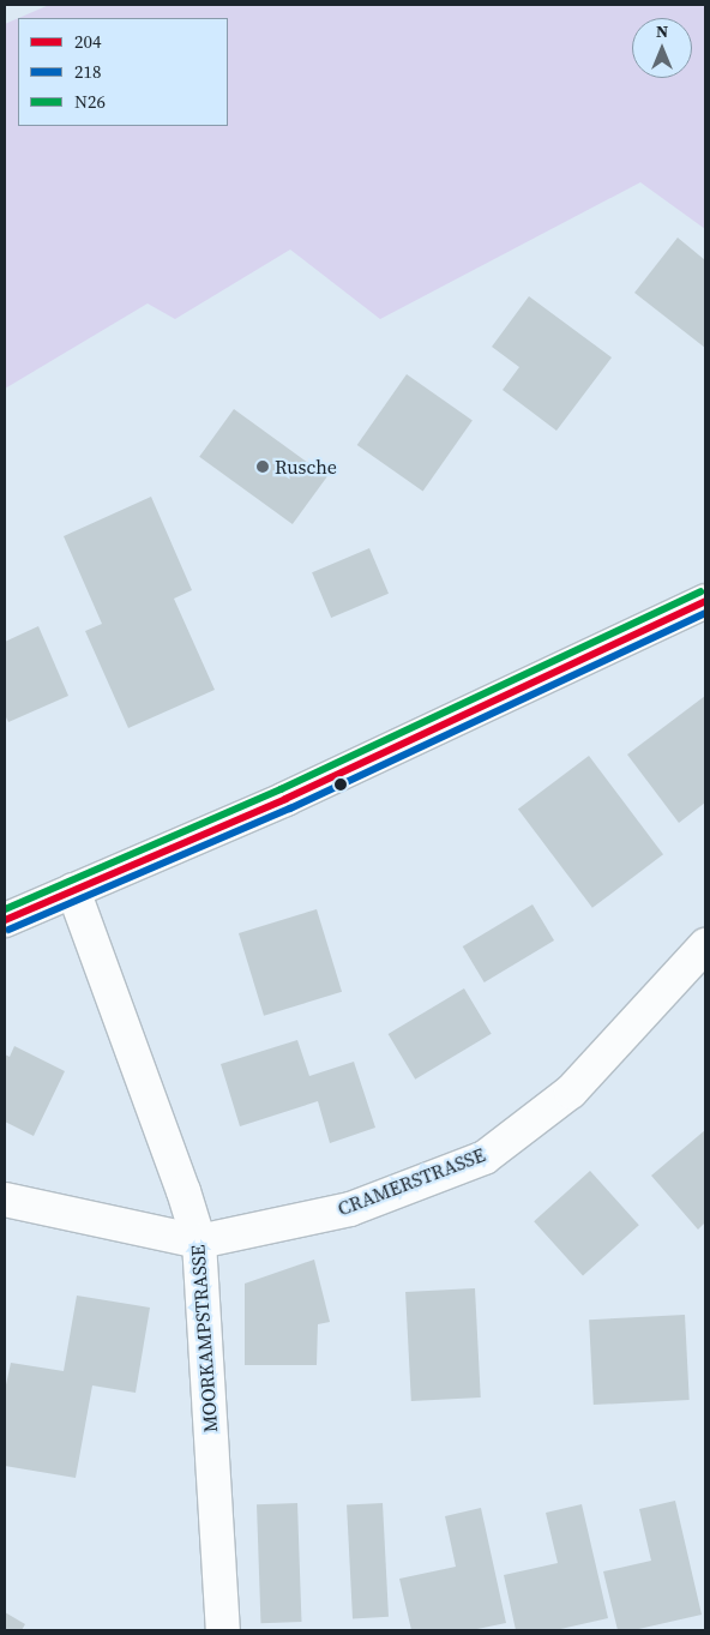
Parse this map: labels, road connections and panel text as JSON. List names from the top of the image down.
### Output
{
  "streets": {
    "street": ["CRAMERSTRASSE", "MOORKAMPSTRASSE"]
  },
  "crossings": [
    ["CRAMERSTRASSE", "MOORKAMPSTRASSE"]
  ],
  "places": ["Rusche"],
  "lines": ["transit line N26", "transit line 204", "transit line 218"],
  "legend": ["204", "218", "N26"],
  "north": "top"
}
